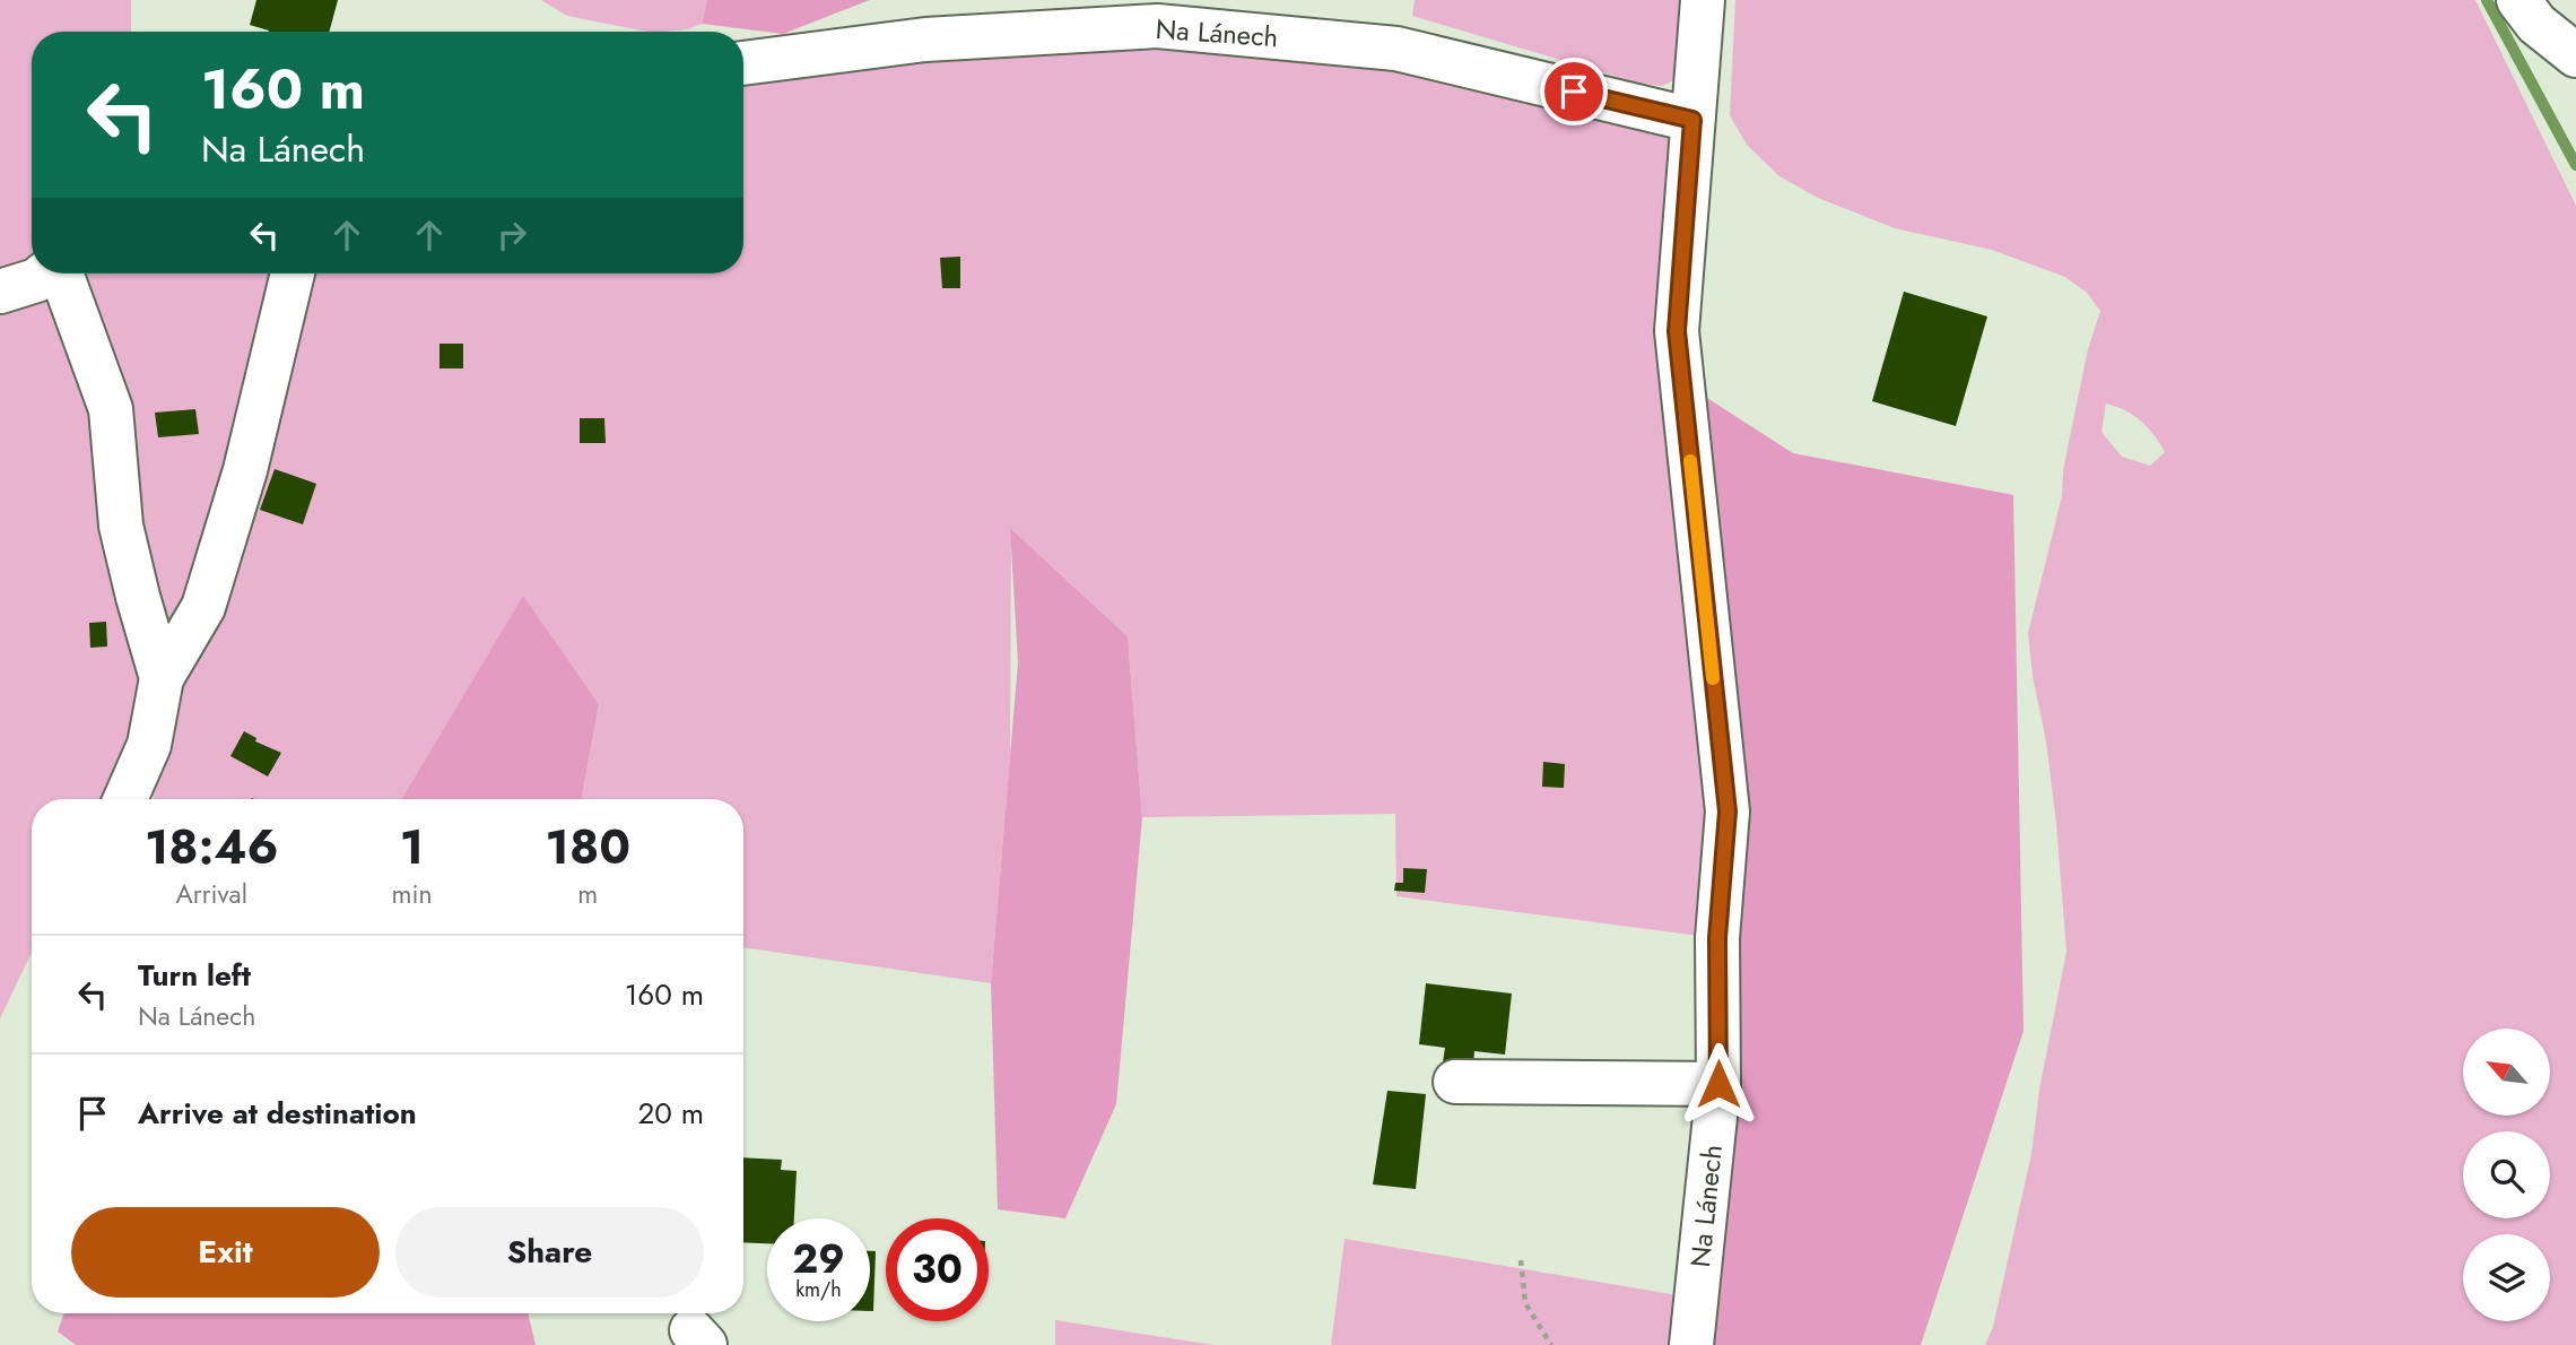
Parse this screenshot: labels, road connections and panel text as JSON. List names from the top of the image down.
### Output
{
  "streets": {
    "street": ["Na Lánech"]
  },
  "north": "top left",
  "page": {
    "turn": ["160 m", "Na Lánech"],
    "eta": [
      "18:46",
      "Arrival",
      "1",
      "min",
      "180",
      "m"
    ],
    "list": [
      {
        "name": "Turn left",
        "note": "Na Lánech",
        "value": "160 m"
      },
      {
        "name": "Arrive at destination",
        "value": "20 m"
      }
    ],
    "buttons": ["Exit", "Share"],
    "speed": "29 km/h",
    "limit": "30"
  }
}
